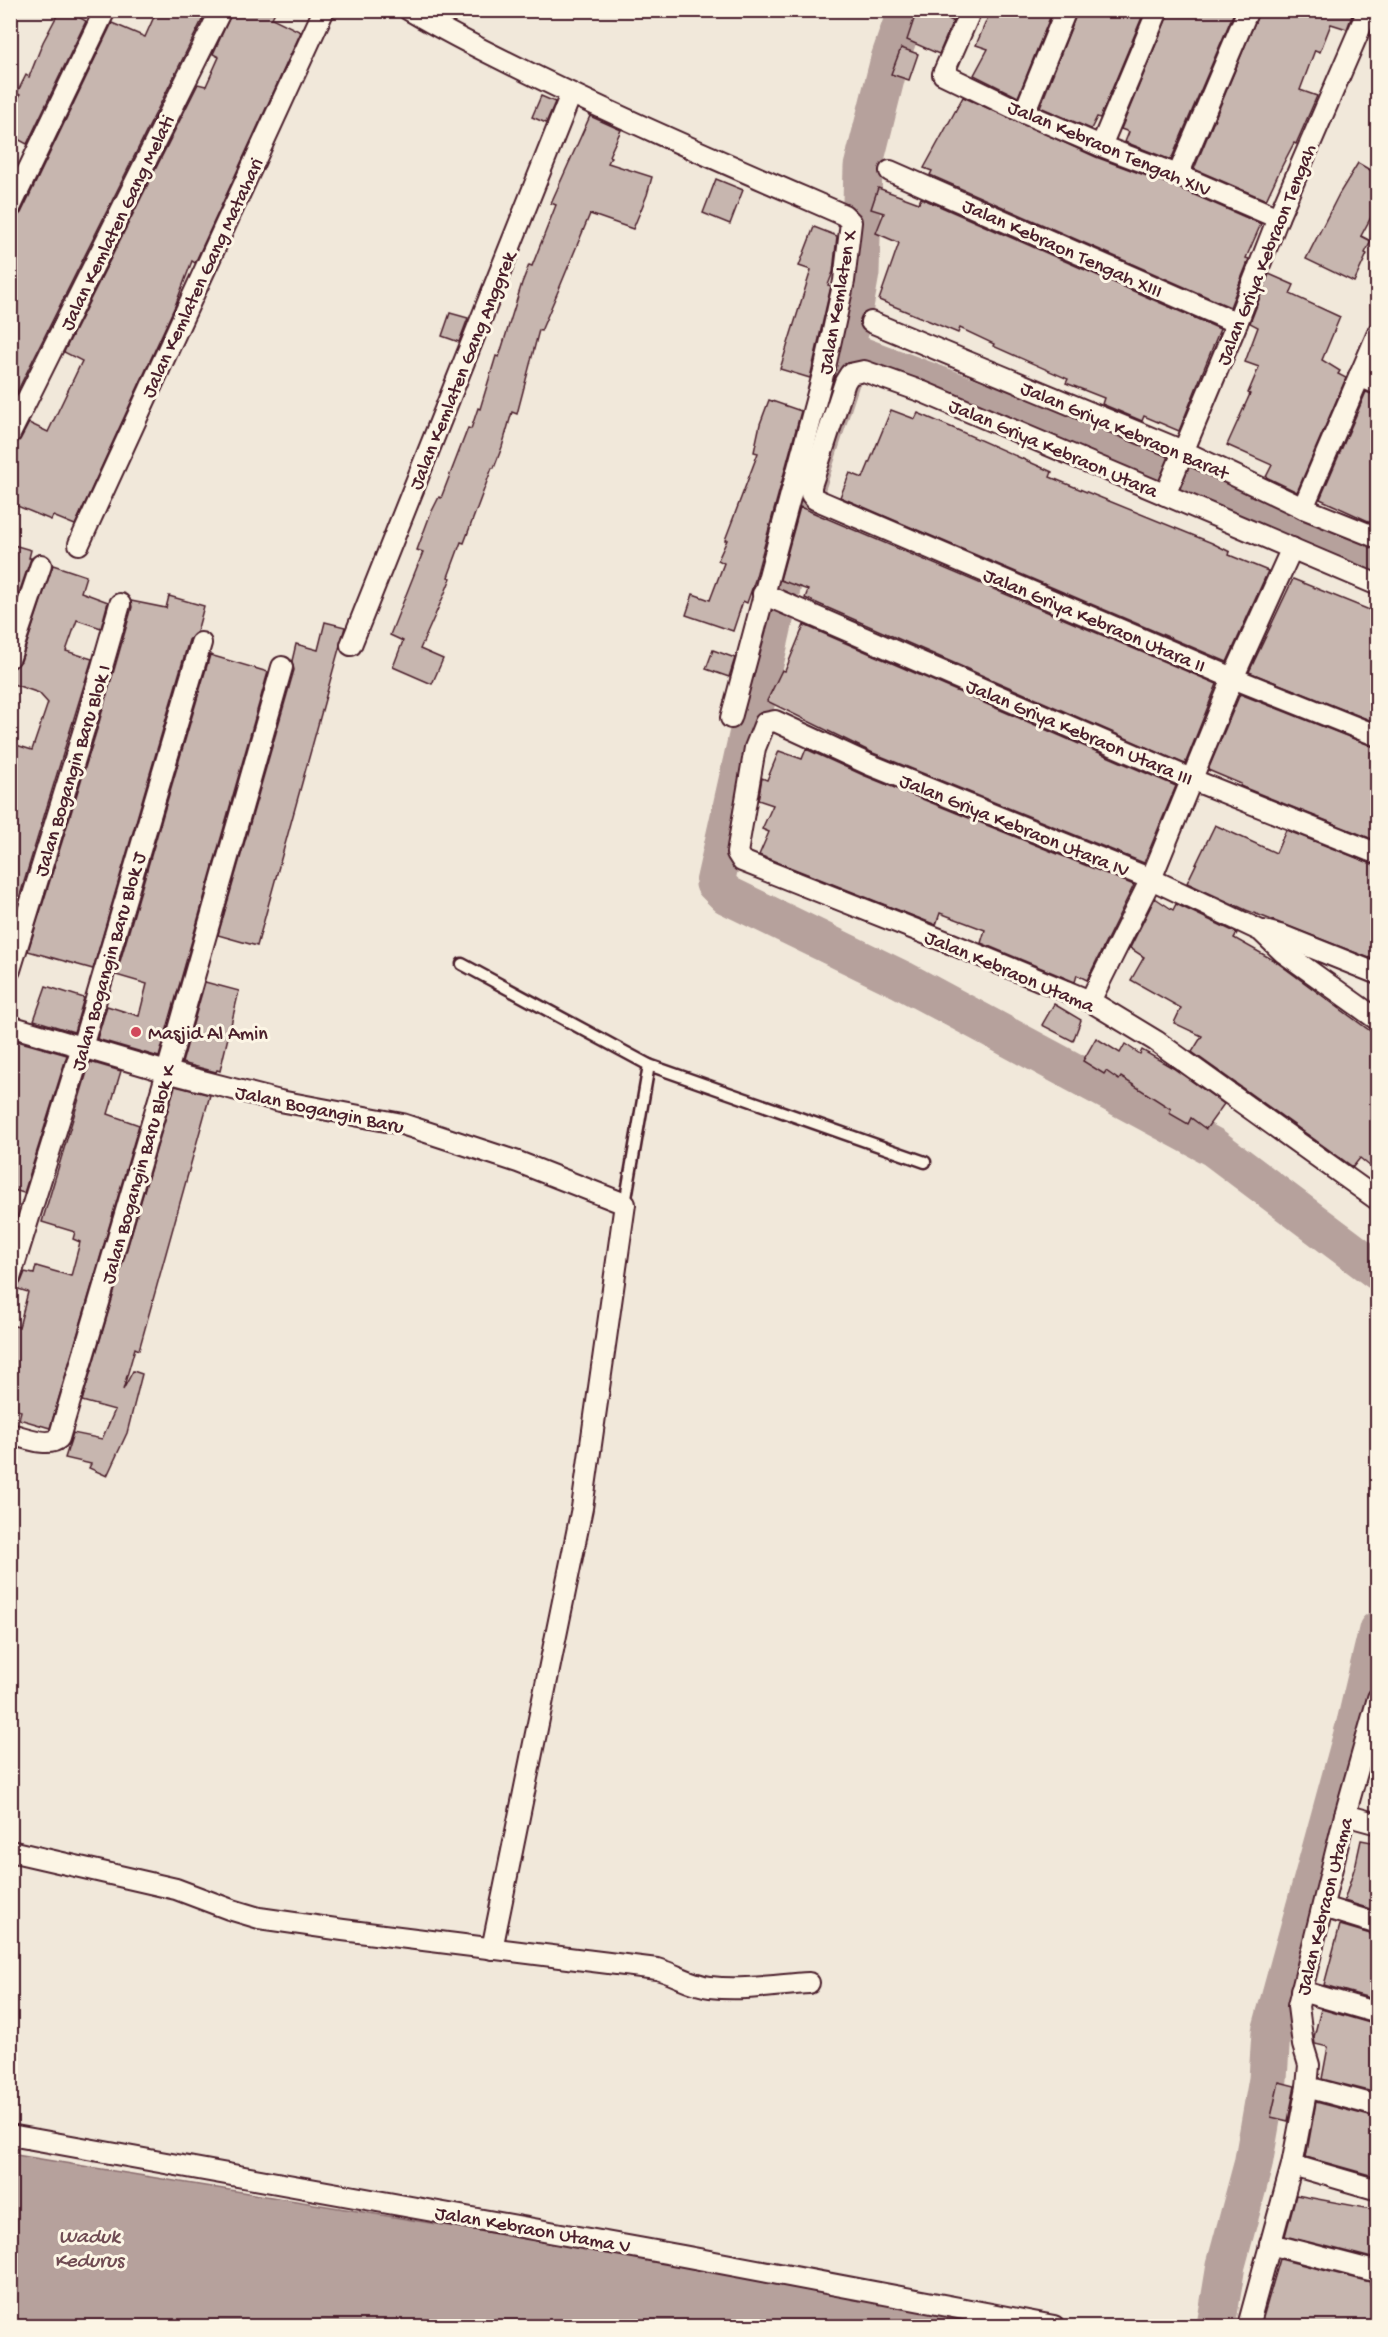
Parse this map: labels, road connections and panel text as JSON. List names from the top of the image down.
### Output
{
  "streets": {
    "street": [
      "Jalan Kebraon Tengah XIV",
      "Jalan Kemlaten Gang Melati",
      "Jalan Kebraon Tengah XIII",
      "Jalan Griya Kebraon Tengah",
      "Jalan Kemlaten Gang Matahari",
      "Jalan Kemlaten X",
      "Jalan Kemlaten Gang Anggrek",
      "Jalan Griya Kebraon Barat",
      "Jalan Griya Kebraon Utara",
      "Jalan Griya Kebraon Utara II",
      "Jalan Griya Kebraon Utara III",
      "Jalan Bogangin Baru Blok I",
      "Jalan Griya Kebraon Utara IV",
      "Jalan Bogangin Baru Blok J",
      "Jalan Kebraon Utama",
      "Jalan Bogangin Baru",
      "Jalan Bogangin Baru Blok K",
      "Jalan Kebraon Utama V"
    ]
  },
  "crossings": [
    ["Jalan Kebraon Tengah XIV", "Jalan Griya Kebraon Tengah"],
    ["Jalan Kebraon Tengah XIII", "Jalan Griya Kebraon Tengah"],
    ["Jalan Griya Kebraon Tengah", "Jalan Griya Kebraon Barat"],
    ["Jalan Griya Kebraon Tengah", "Jalan Griya Kebraon Utara"],
    ["Jalan Kemlaten X", "Jalan Kemlaten Gang Anggrek"],
    ["Jalan Kemlaten X", "Jalan Griya Kebraon Utara III"],
    ["Jalan Griya Kebraon Utara", "Jalan Griya Kebraon Utara II"],
    ["Jalan Griya Kebraon Utara IV", "Jalan Kebraon Utama"],
    ["Jalan Bogangin Baru Blok J", "Jalan Bogangin Baru"],
    ["Jalan Bogangin Baru", "Jalan Bogangin Baru Blok K"]
  ],
  "water": ["Waduk Kedurus"],
  "places": ["Masjid Al Amin"]
}
